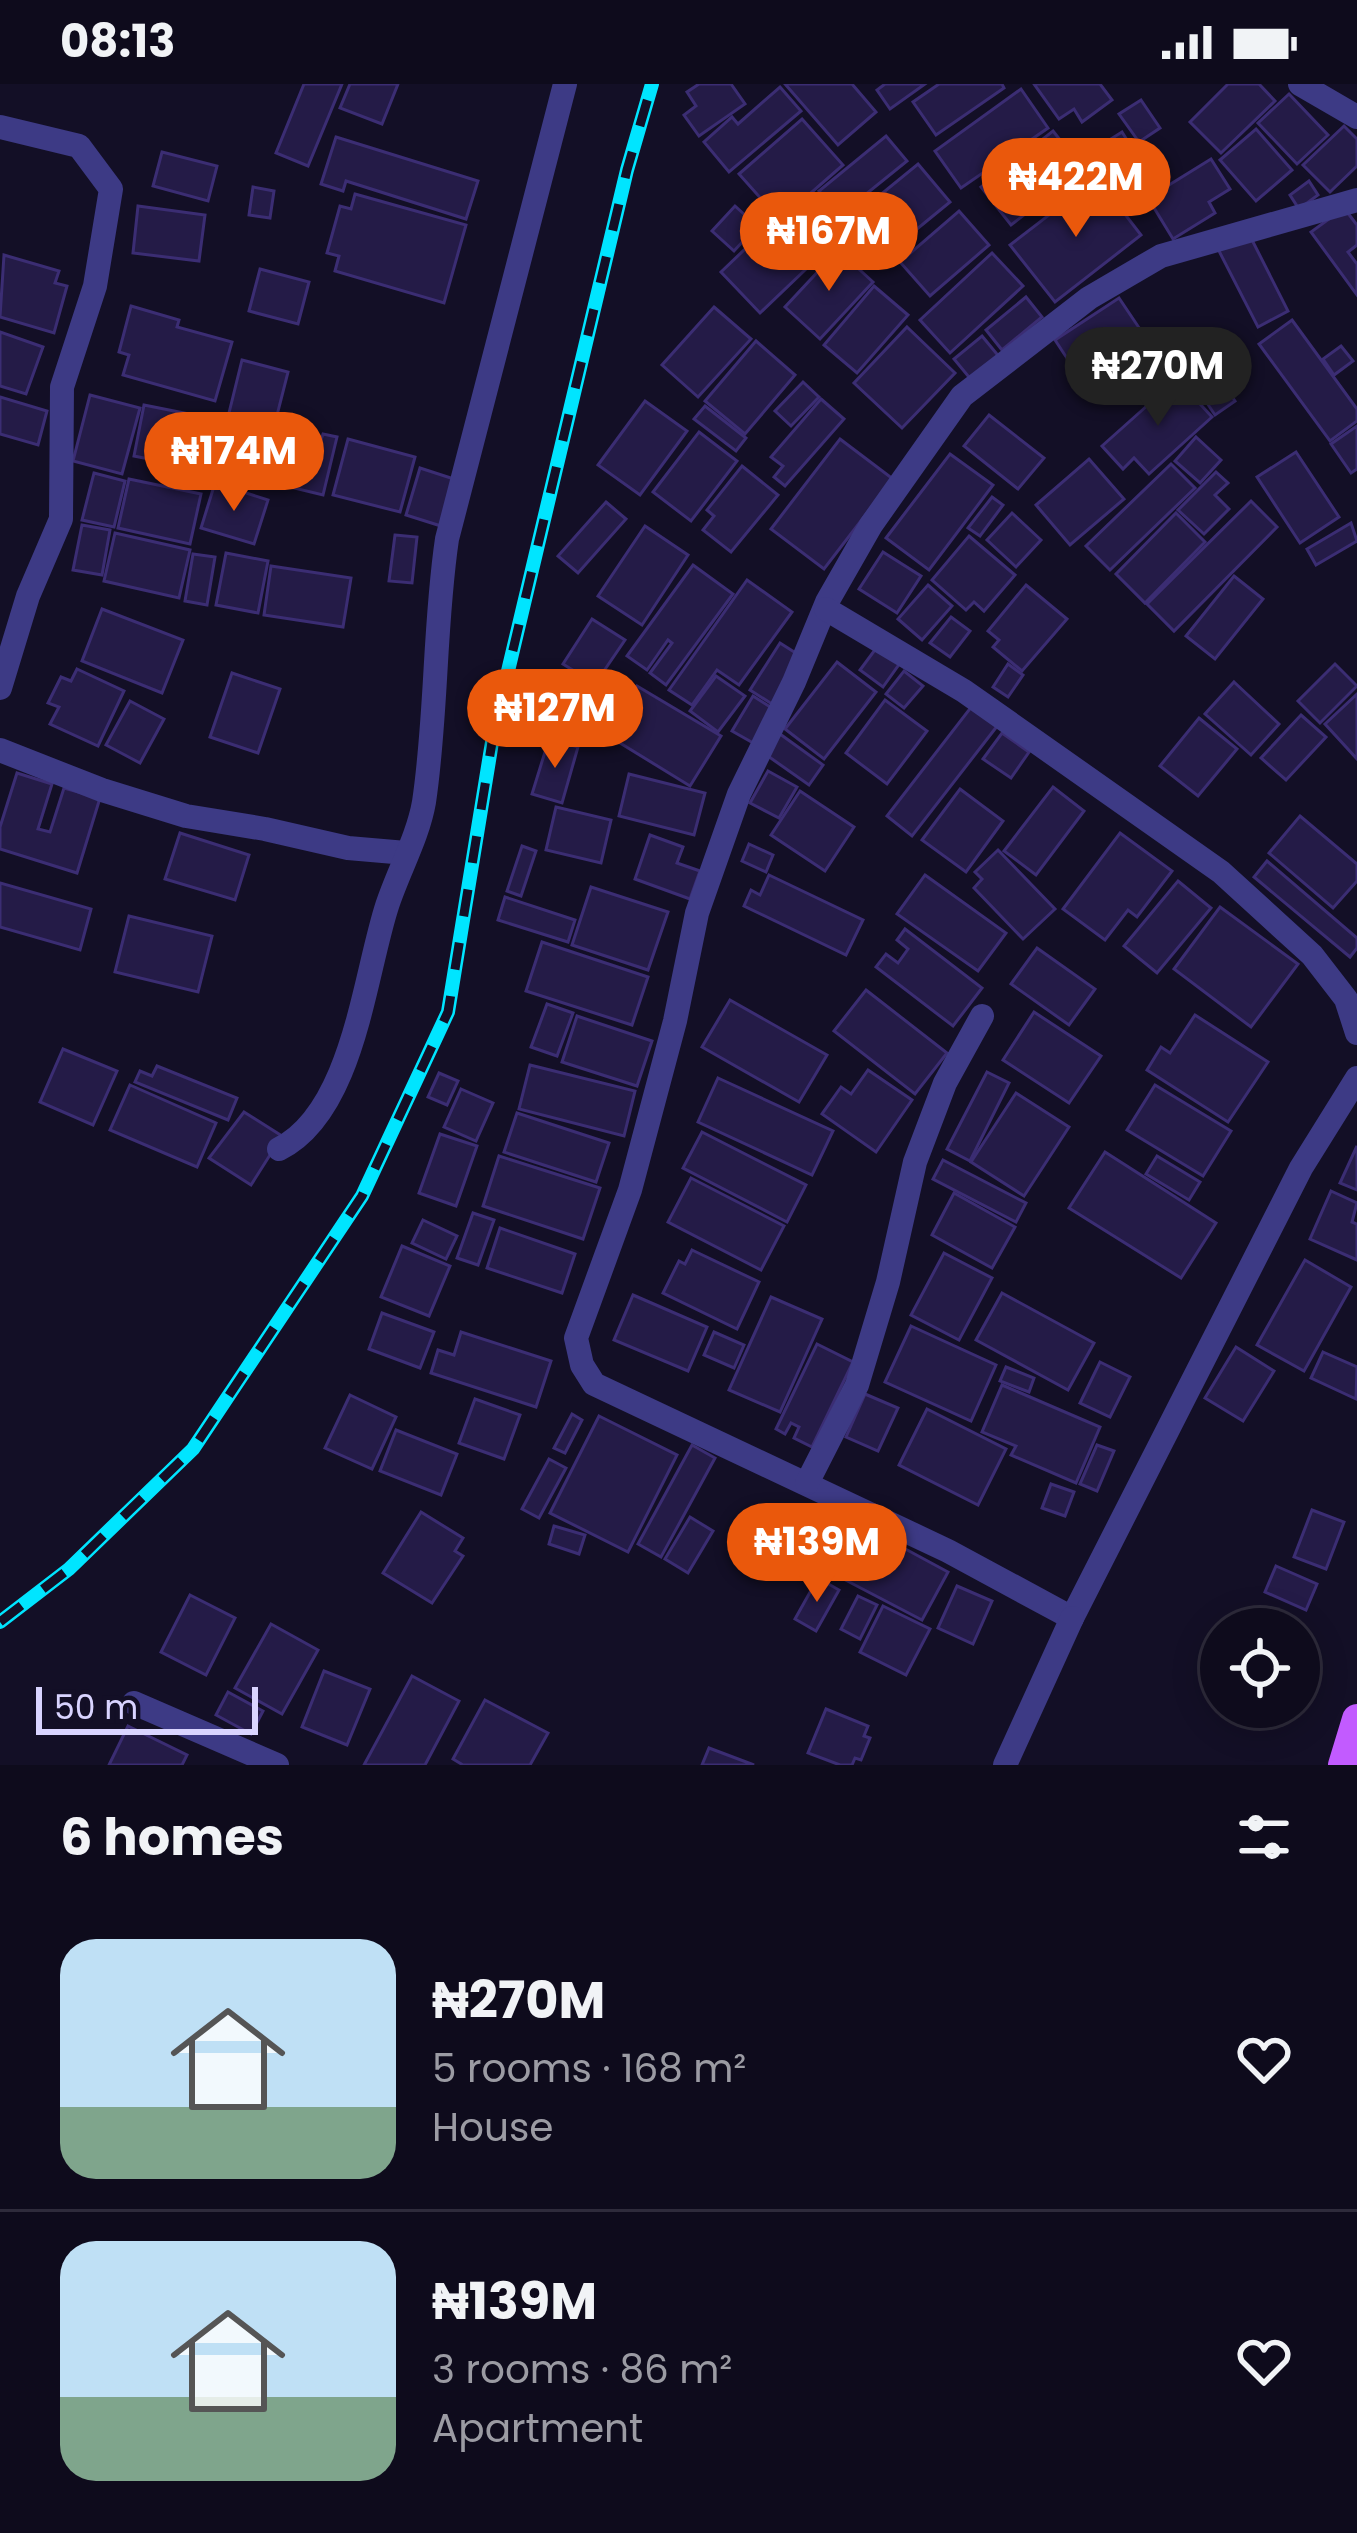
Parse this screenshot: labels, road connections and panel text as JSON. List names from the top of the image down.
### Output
{
  "scale_bar": "50 m",
  "page": {
    "status": "08:13",
    "price": [
      "₦422M",
      "₦167M",
      "₦270M",
      "₦174M",
      "₦127M",
      "₦139M"
    ],
    "scale": "50 m",
    "heading": "6 homes",
    "list": [
      {
        "name": "₦270M",
        "note": "5 rooms · 168 m² · House"
      },
      {
        "name": "₦139M",
        "note": "3 rooms · 86 m² · Apartment"
      }
    ]
  }
}
